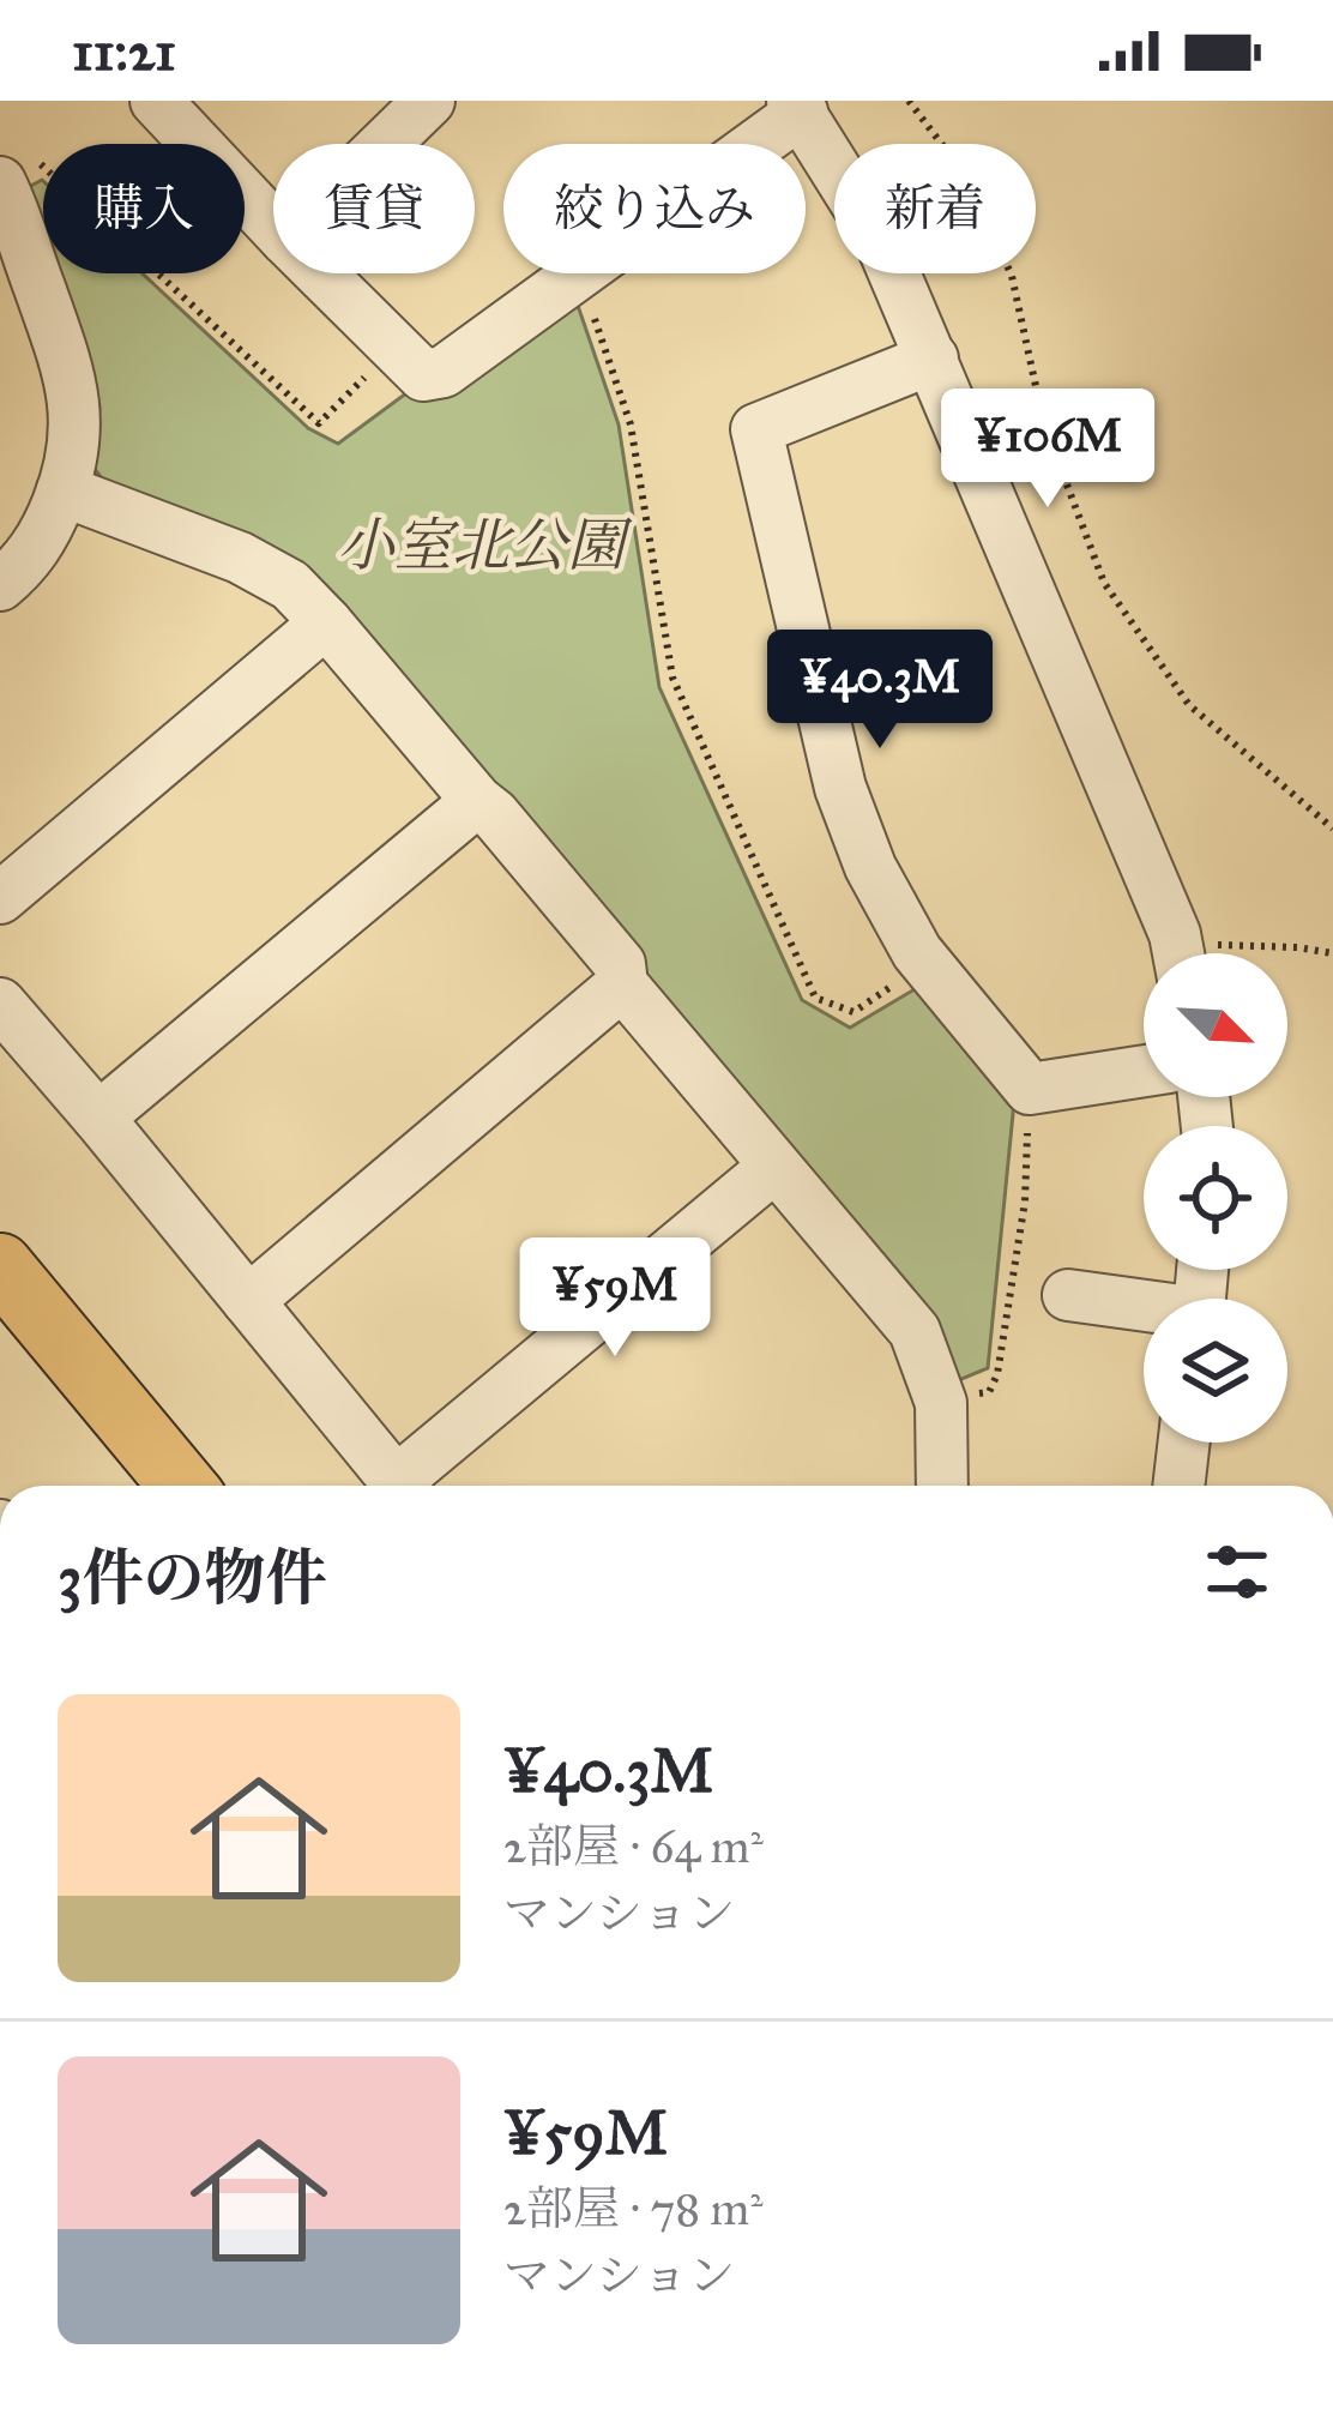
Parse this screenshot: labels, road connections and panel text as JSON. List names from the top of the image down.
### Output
{
  "parks": ["小室北公園"],
  "north": "bottom right",
  "page": {
    "status": "11:21",
    "chip": [
      "購入",
      "賃貸",
      "絞り込み",
      "新着"
    ],
    "price": ["¥106M", "¥40.3M", "¥59M"],
    "heading": "3件の物件",
    "list": [
      {
        "name": "¥40.3M",
        "note": "2部屋 · 64 m² · マンション"
      },
      {
        "name": "¥59M",
        "note": "2部屋 · 78 m² · マンション"
      }
    ]
  }
}
